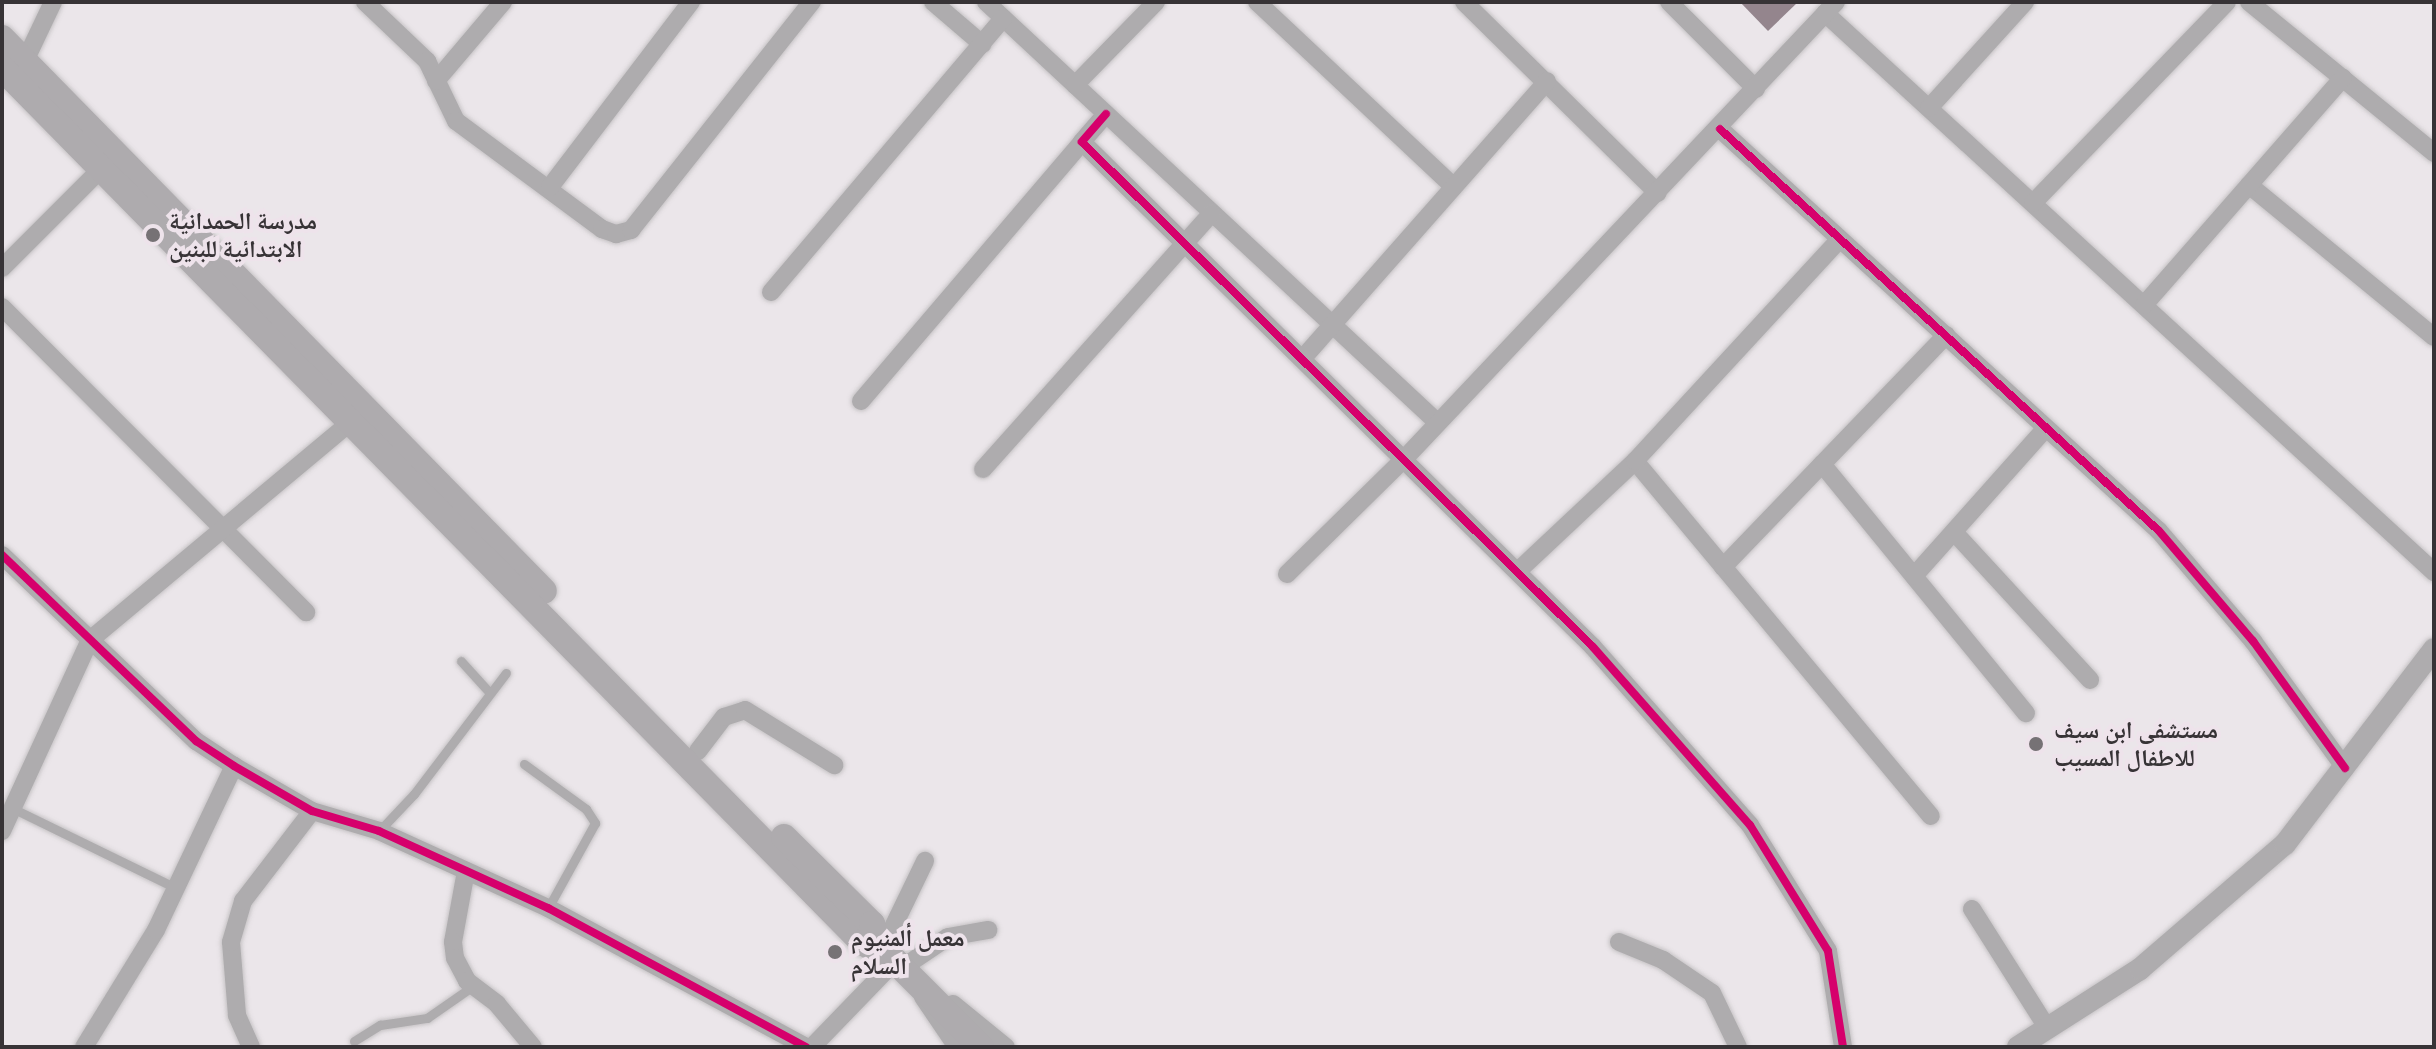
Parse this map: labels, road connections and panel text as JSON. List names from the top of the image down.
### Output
{
  "places": ["مدرسة الحمدانية الابتدائية للبنين", "مستشفى ابن سيف للاطفال المسيب", "معمل ألمنيوم السلام"]
}
